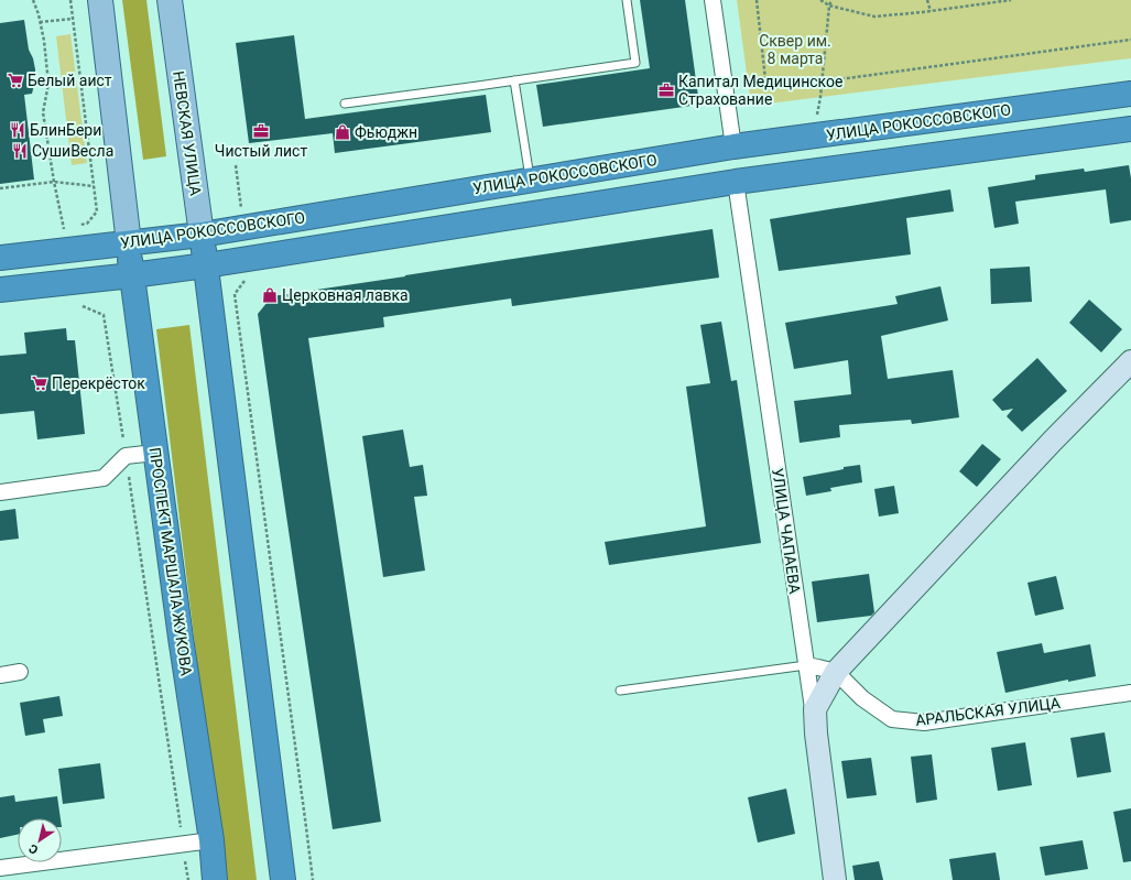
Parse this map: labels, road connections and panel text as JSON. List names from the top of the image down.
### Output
{
  "streets": {
    "highway": ["УЛИЦА РОКОССОВСКОГО", "НЕВСКАЯ УЛИЦА", "ПРОСПЕКТ МАРШАЛА ЖУКОВА"],
    "street": ["УЛИЦА ЧАПАЕВА", "АРАЛЬСКАЯ УЛИЦА"]
  },
  "crossings": [
    ["УЛИЦА РОКОССОВСКОГО", "НЕВСКАЯ УЛИЦА"],
    ["УЛИЦА РОКОССОВСКОГО", "УЛИЦА ЧАПАЕВА"],
    ["УЛИЦА РОКОССОВСКОГО", "ПРОСПЕКТ МАРШАЛА ЖУКОВА"]
  ],
  "parks": ["Сквер им. 8 марта"],
  "places": {
    "supermarket": ["Белый аист", "Перекрёсток"],
    "office": ["Капитал Медицинское Страхование", "Чистый лист"],
    "restaurant": ["БлинБери", "СушиВесла"],
    "shop": ["Фьюджн", "Церковная лавка"]
  },
  "north": "bottom left"
}
